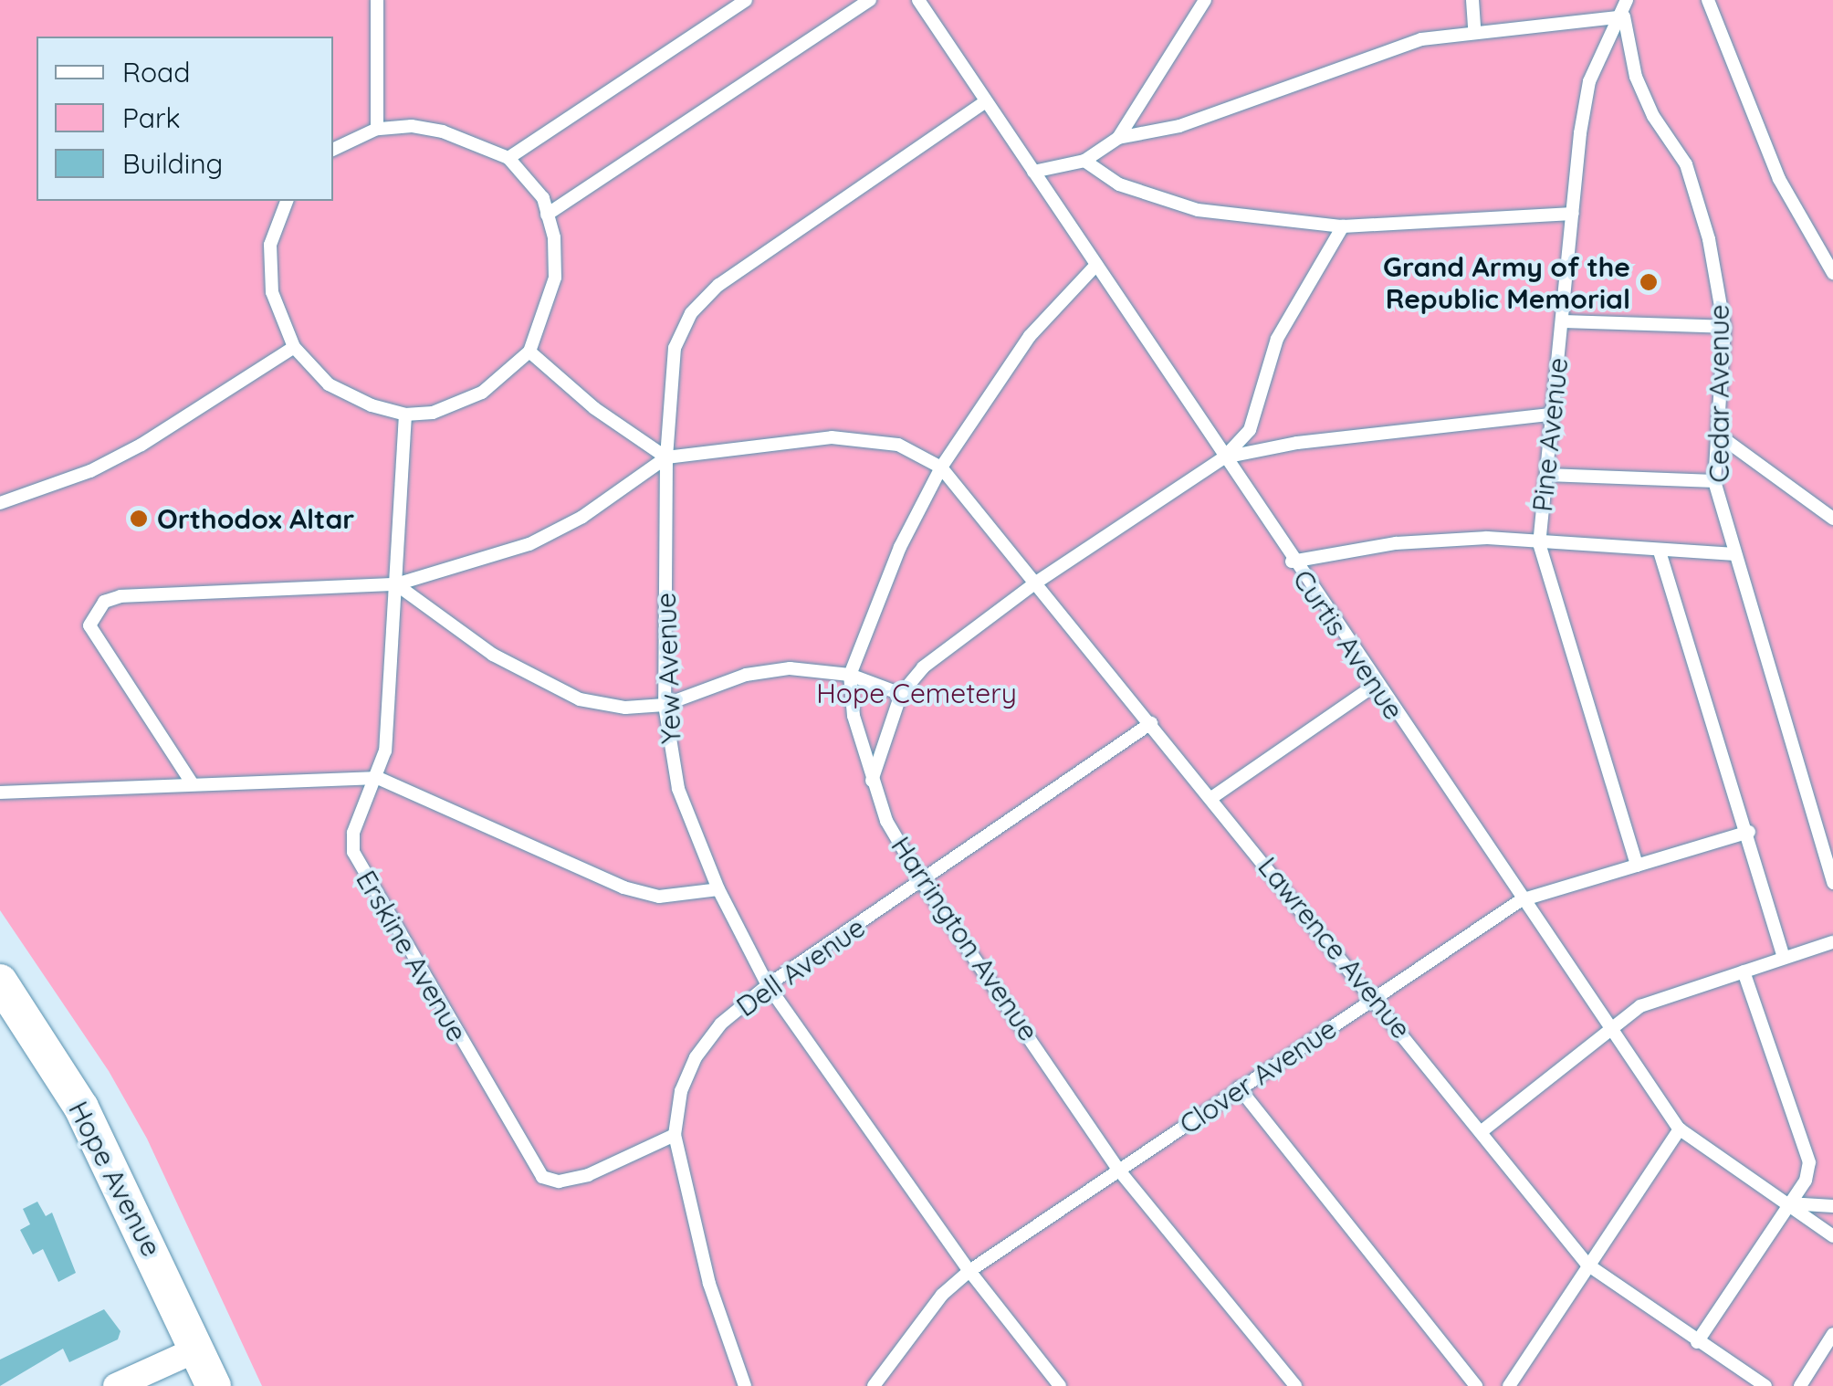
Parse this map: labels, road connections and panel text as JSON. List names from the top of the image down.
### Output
{
  "streets": {
    "main road": ["Hope Avenue"],
    "lane": [
      "Cedar Avenue",
      "Pine Avenue",
      "Curtis Avenue",
      "Yew Avenue",
      "Harrington Avenue",
      "Lawrence Avenue",
      "Erskine Avenue",
      "Dell Avenue",
      "Clover Avenue"
    ]
  },
  "crossings": [
    ["Cedar Avenue", "Pine Avenue"],
    ["Pine Avenue", "Clover Avenue"],
    ["Curtis Avenue", "Yew Avenue"],
    ["Curtis Avenue", "Harrington Avenue"],
    ["Curtis Avenue", "Clover Avenue"],
    ["Yew Avenue", "Dell Avenue"],
    ["Yew Avenue", "Clover Avenue"],
    ["Harrington Avenue", "Lawrence Avenue"],
    ["Harrington Avenue", "Dell Avenue"],
    ["Harrington Avenue", "Clover Avenue"],
    ["Lawrence Avenue", "Dell Avenue"],
    ["Lawrence Avenue", "Clover Avenue"],
    ["Erskine Avenue", "Dell Avenue"]
  ],
  "parks": ["Hope Cemetery"],
  "places": ["Grand Army of the Republic Memorial", "Orthodox Altar"],
  "legend": ["Road", "Park", "Building"]
}
